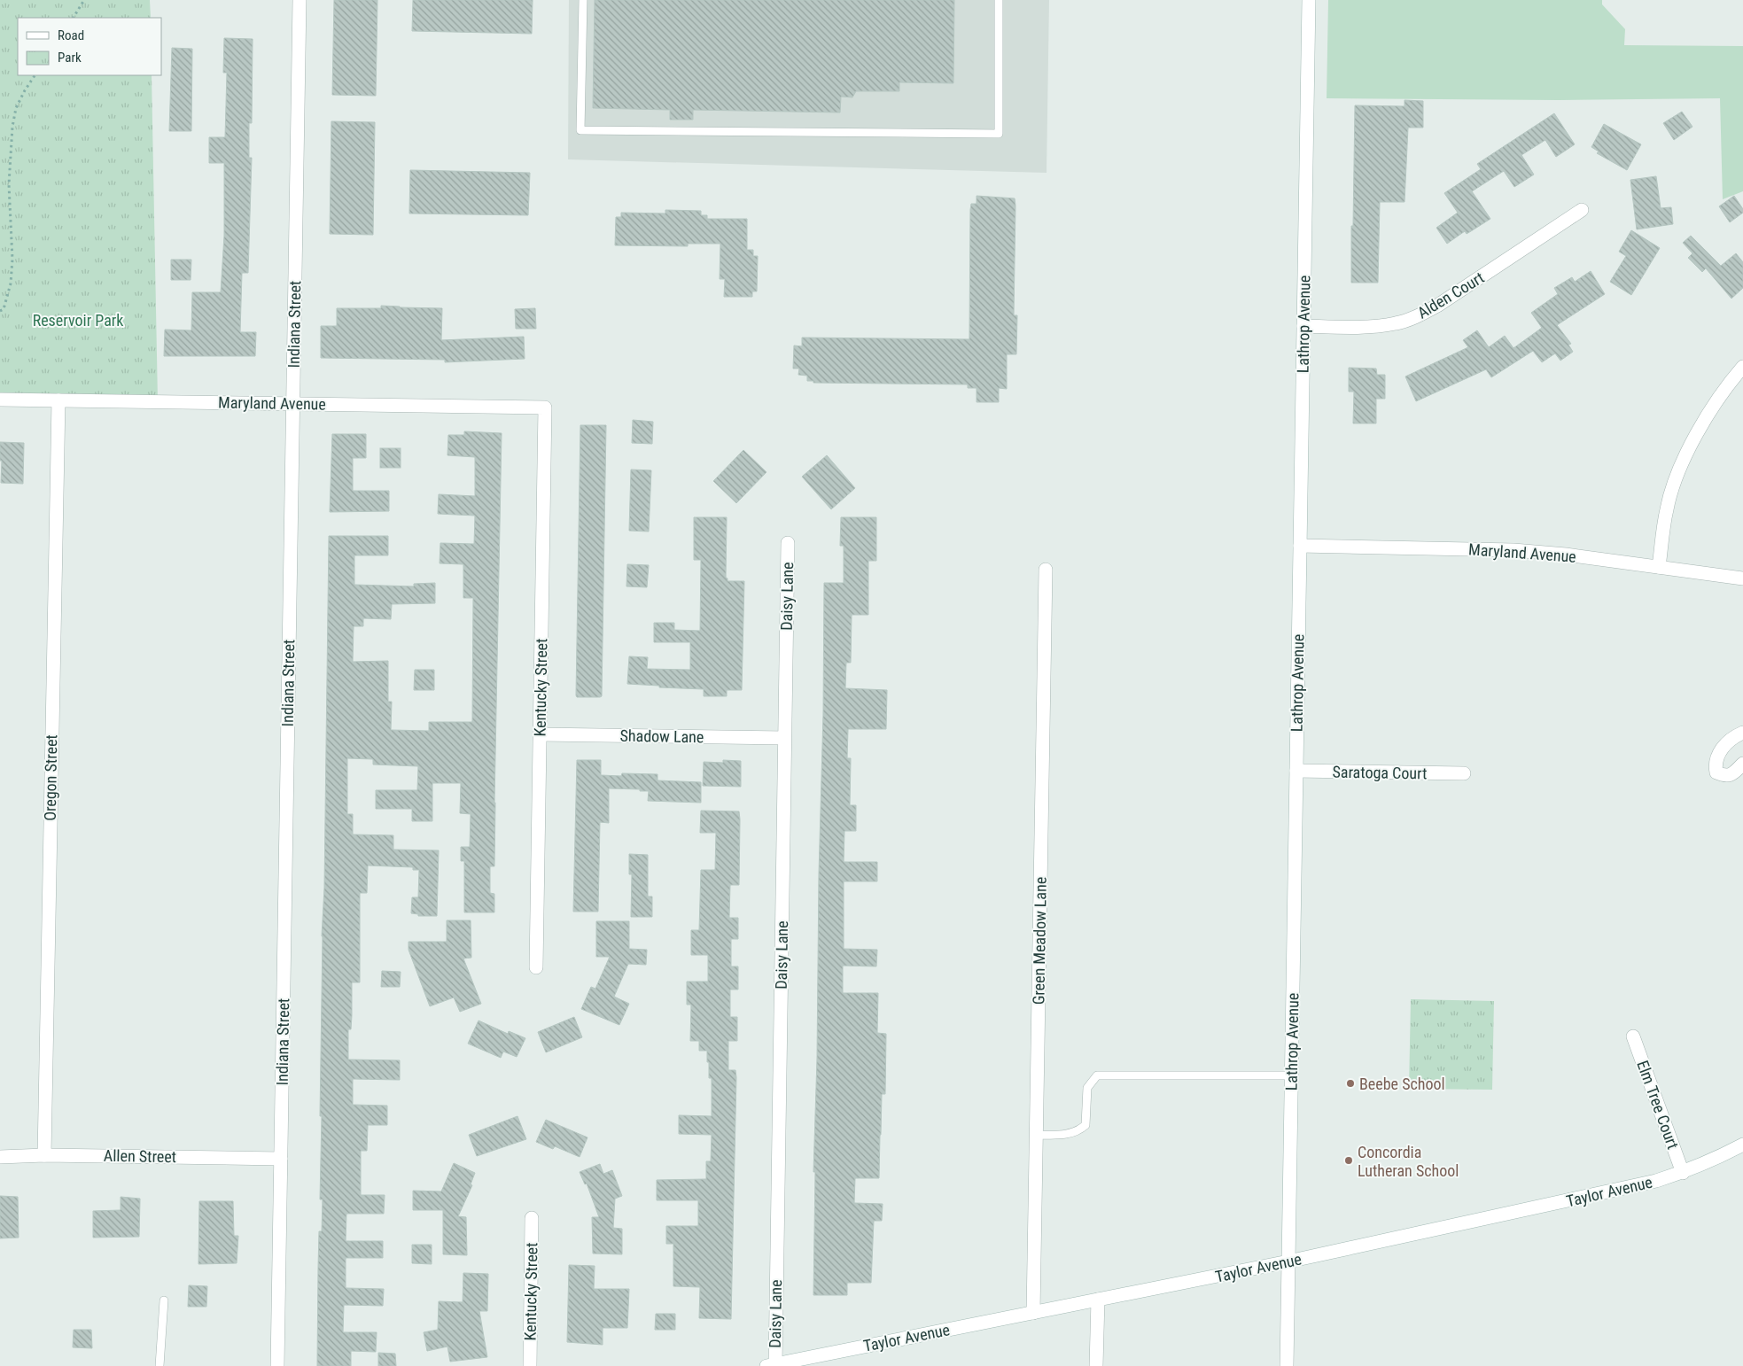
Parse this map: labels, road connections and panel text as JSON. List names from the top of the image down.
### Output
{
  "streets": {
    "street": [
      "Alden Court",
      "Indiana Street",
      "Lathrop Avenue",
      "Maryland Avenue",
      "Daisy Lane",
      "Kentucky Street",
      "Shadow Lane",
      "Saratoga Court",
      "Oregon Street",
      "Green Meadow Lane",
      "Elm Tree Court",
      "Allen Street",
      "Taylor Avenue"
    ]
  },
  "crossings": [
    ["Alden Court", "Lathrop Avenue"],
    ["Indiana Street", "Maryland Avenue"],
    ["Indiana Street", "Allen Street"],
    ["Lathrop Avenue", "Maryland Avenue"],
    ["Lathrop Avenue", "Saratoga Court"],
    ["Lathrop Avenue", "Taylor Avenue"],
    ["Maryland Avenue", "Kentucky Street"],
    ["Maryland Avenue", "Oregon Street"],
    ["Daisy Lane", "Shadow Lane"],
    ["Daisy Lane", "Taylor Avenue"],
    ["Kentucky Street", "Shadow Lane"],
    ["Oregon Street", "Allen Street"],
    ["Green Meadow Lane", "Taylor Avenue"],
    ["Elm Tree Court", "Taylor Avenue"]
  ],
  "parks": ["Reservoir Park"],
  "places": ["Beebe School", "Concordia Lutheran School"],
  "legend": ["Road", "Park"]
}
